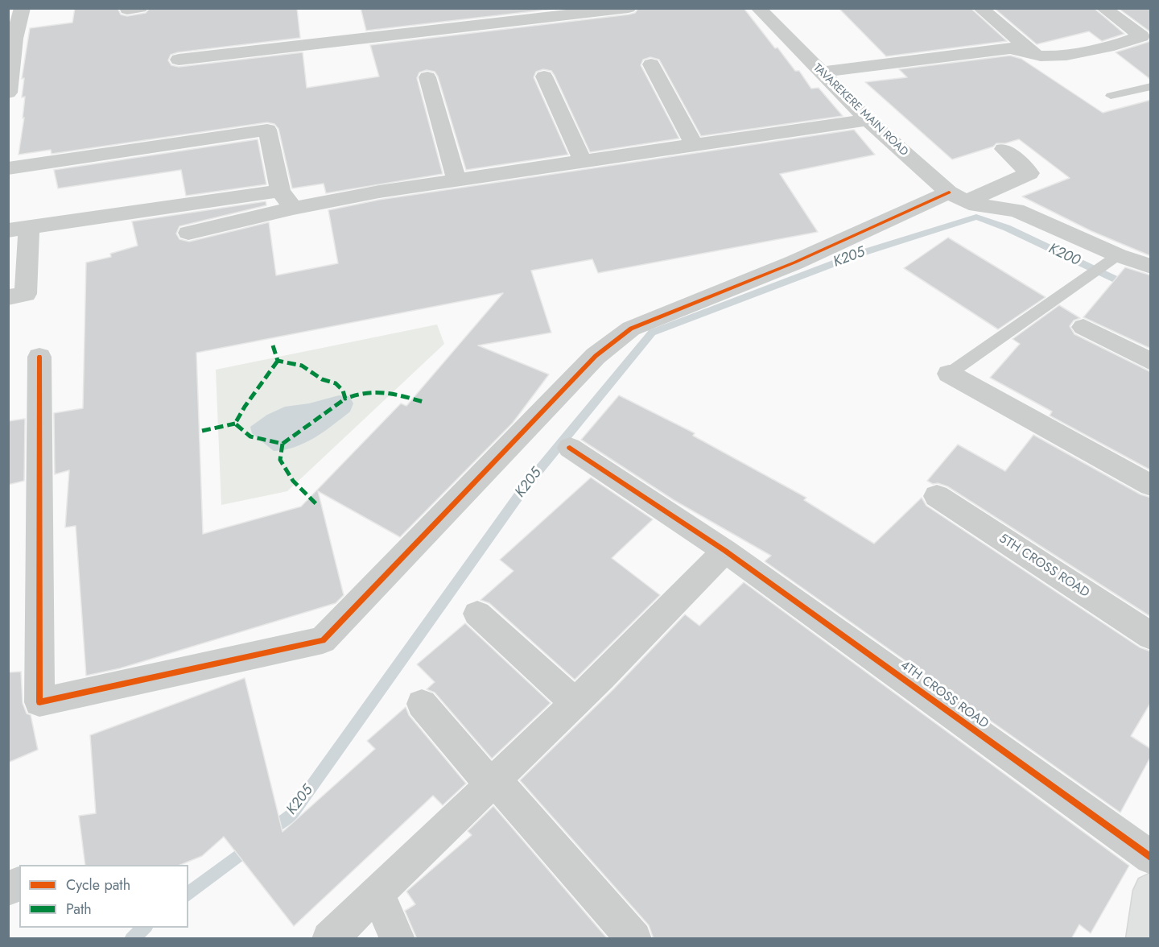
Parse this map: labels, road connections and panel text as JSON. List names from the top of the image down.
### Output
{
  "streets": {
    "street": ["TAVAREKERE MAIN ROAD", "5TH CROSS ROAD", "4TH CROSS ROAD"]
  },
  "water": ["K200", "K205"],
  "legend": ["Cycle path", "Path"]
}
